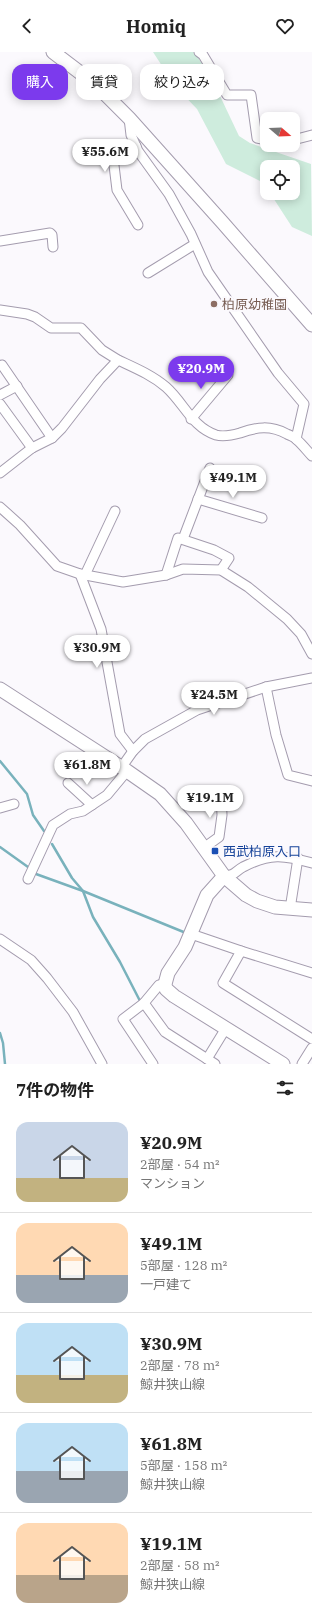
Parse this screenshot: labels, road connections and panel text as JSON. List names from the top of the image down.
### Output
{
  "places": {
    "other": ["柏原幼稚園"],
    "transit": ["西武柏原入口"]
  },
  "north": "right",
  "page": {
    "header": "Homiq",
    "chip": ["購入", "賃貸", "絞り込み"],
    "price": [
      "¥55.6M",
      "¥20.9M",
      "¥49.1M",
      "¥30.9M",
      "¥24.5M",
      "¥61.8M",
      "¥19.1M"
    ],
    "heading": "7件の物件",
    "list": [
      {
        "name": "¥20.9M",
        "note": "2部屋 · 54 m² · マンション"
      },
      {
        "name": "¥49.1M",
        "note": "5部屋 · 128 m² · 一戸建て"
      },
      {
        "name": "¥30.9M",
        "note": "2部屋 · 78 m² · 鯨井狭山線"
      },
      {
        "name": "¥61.8M",
        "note": "5部屋 · 158 m² · 鯨井狭山線"
      },
      {
        "name": "¥19.1M",
        "note": "2部屋 · 58 m² · 鯨井狭山線"
      }
    ]
  }
}
